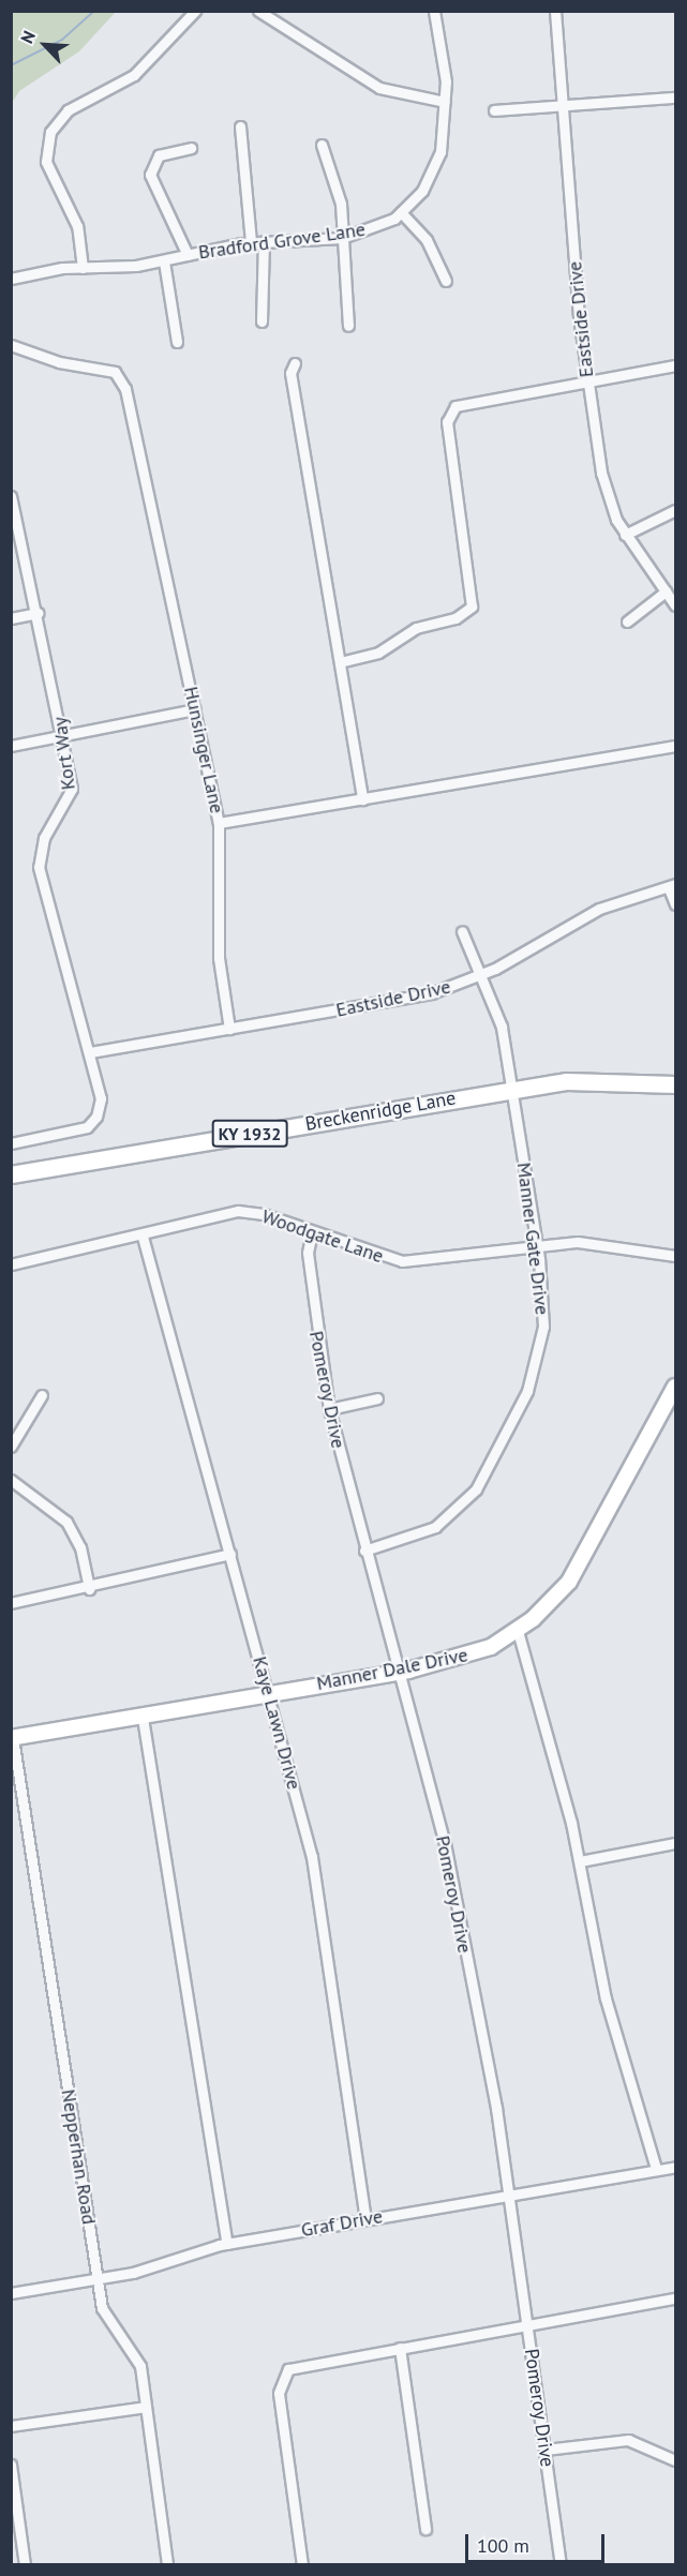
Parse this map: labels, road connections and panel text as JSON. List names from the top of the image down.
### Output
{
  "streets": {
    "main road": ["Breckenridge Lane", "KY 1932"],
    "street": [
      "Bradford Grove Lane",
      "Eastside Drive",
      "Hunsinger Lane",
      "Kort Way",
      "Woodgate Lane",
      "Manner Gate Drive",
      "Pomeroy Drive",
      "Manner Dale Drive",
      "Kaye Lawn Drive",
      "Nepperhan Road",
      "Graf Drive"
    ]
  },
  "crossings": [
    ["Eastside Drive", "Kort Way"],
    ["Eastside Drive", "Manner Gate Drive"],
    ["Breckenridge Lane", "Manner Gate Drive"],
    ["Woodgate Lane", "Manner Gate Drive"],
    ["Woodgate Lane", "Pomeroy Drive"],
    ["Woodgate Lane", "Kaye Lawn Drive"],
    ["Manner Gate Drive", "Pomeroy Drive"],
    ["Pomeroy Drive", "Manner Dale Drive"],
    ["Pomeroy Drive", "Graf Drive"],
    ["Manner Dale Drive", "Kaye Lawn Drive"],
    ["Manner Dale Drive", "Nepperhan Road"],
    ["Kaye Lawn Drive", "Graf Drive"],
    ["Nepperhan Road", "Graf Drive"]
  ],
  "scale_bar": "100 m",
  "north": "top left"
}
